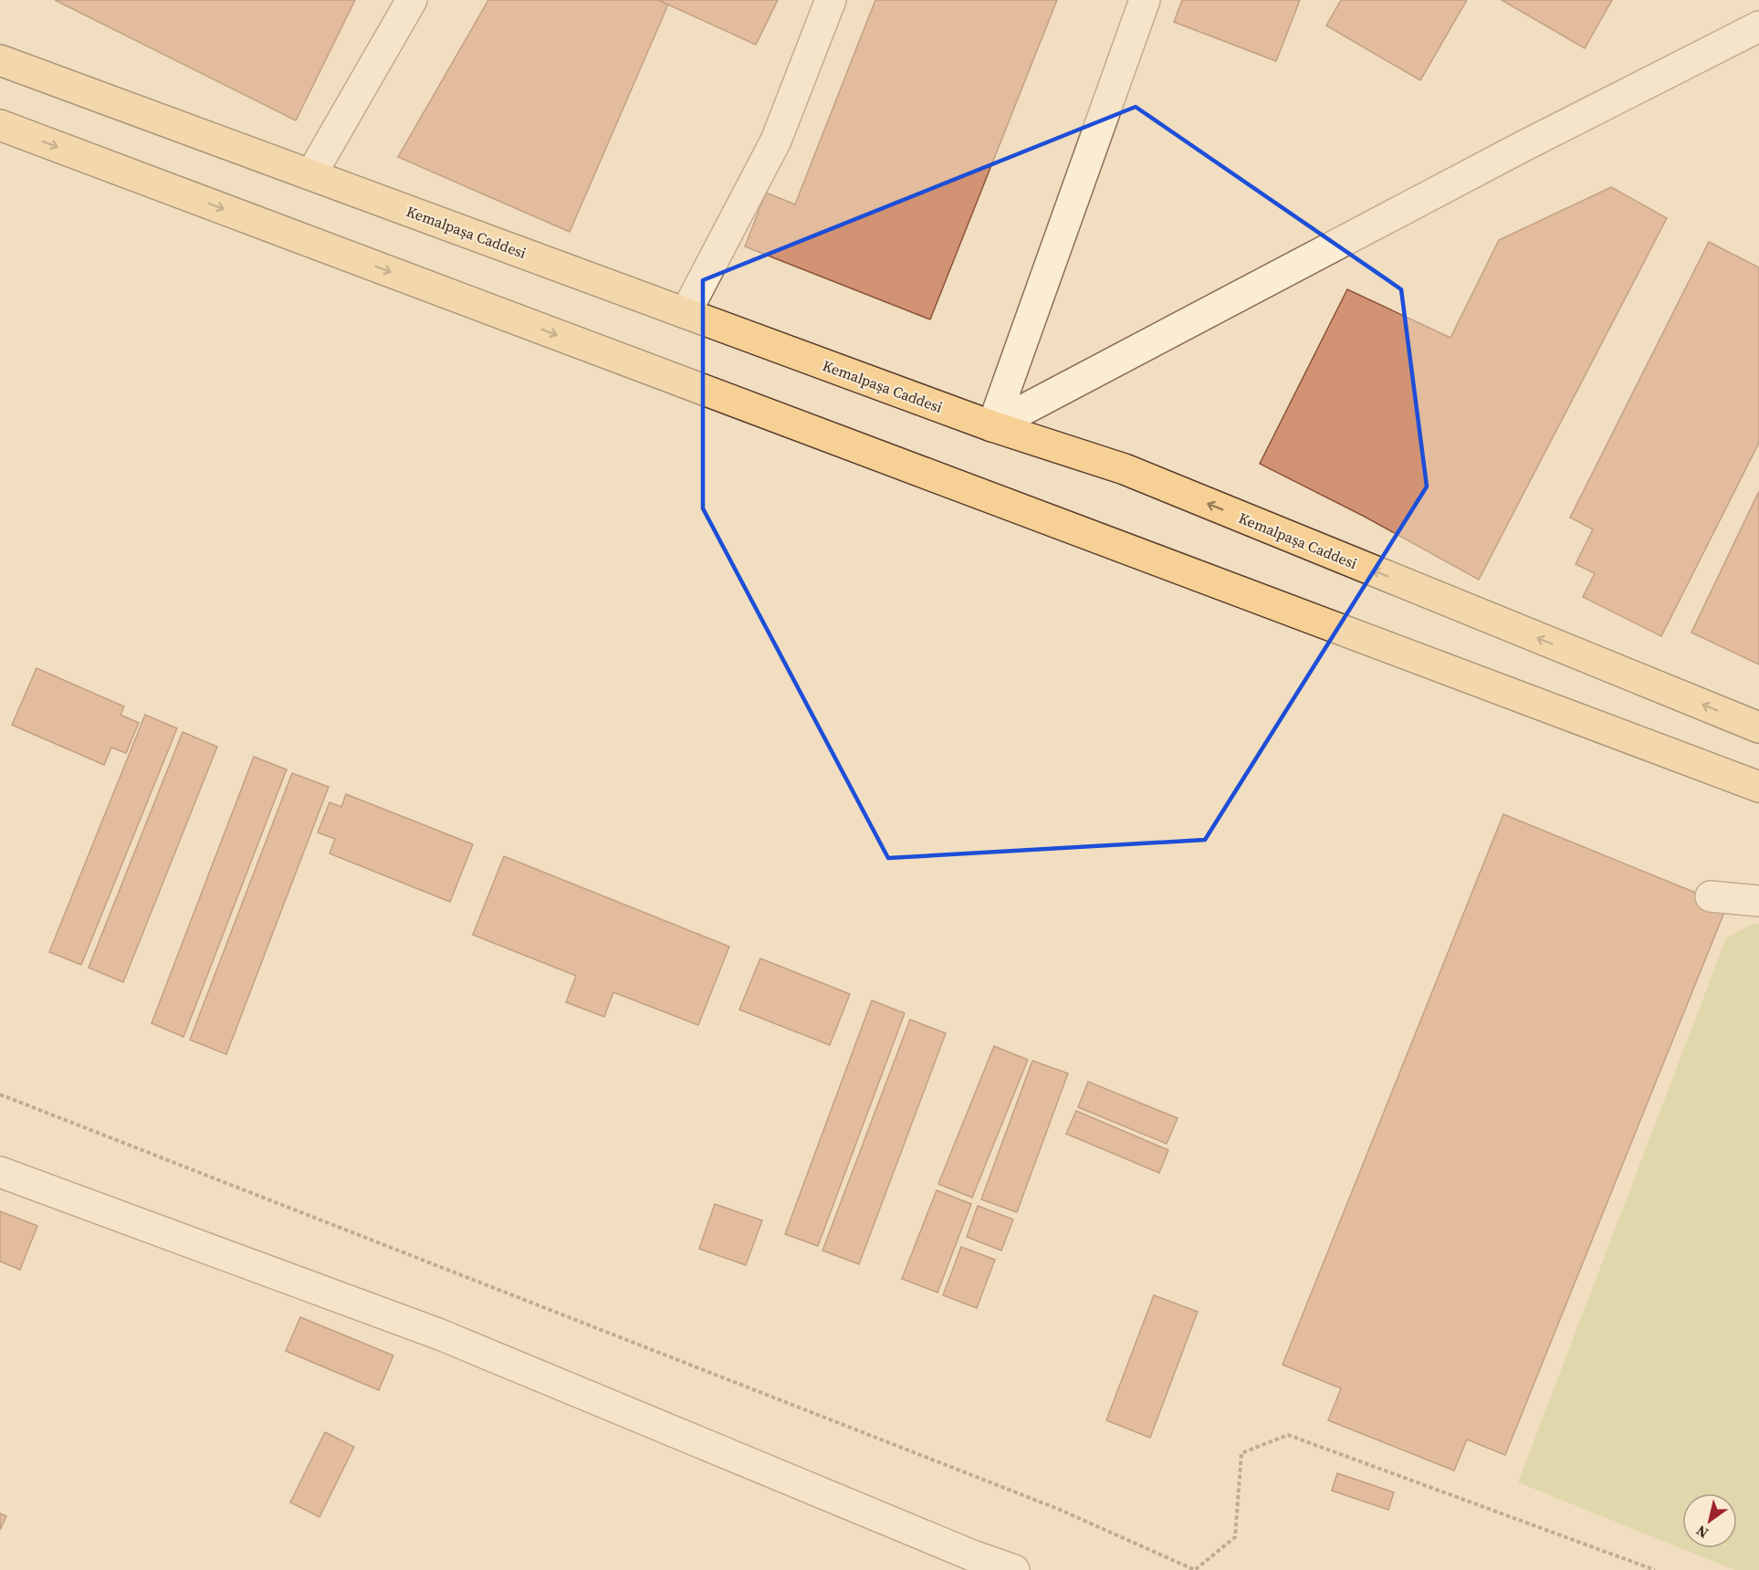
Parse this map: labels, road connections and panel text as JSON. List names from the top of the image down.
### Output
{
  "streets": {
    "main road": ["Kemalpaşa Caddesi"]
  },
  "north": "bottom left"
}
